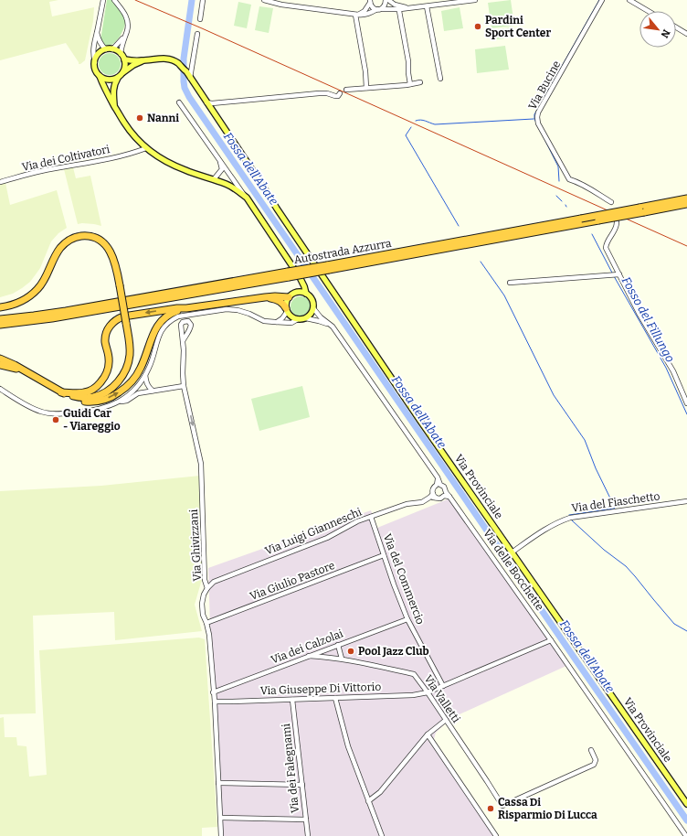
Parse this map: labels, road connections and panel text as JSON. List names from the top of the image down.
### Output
{
  "streets": {
    "highway": ["Autostrada Azzurra"],
    "main road": ["Via Provinciale"],
    "street": [
      "Via Bucine",
      "Via dei Coltivatori",
      "Via del Fiaschetto",
      "Via Luigi Gianneschi",
      "Via Ghivizzani",
      "Via delle Bocchette",
      "Via del Commercio",
      "Via Giulio Pastore",
      "Via dei Calzolai",
      "Via Giuseppe Di Vittorio",
      "Via Valletti",
      "Via dei Falegnami"
    ]
  },
  "crossings": [
    ["Via Provinciale", "Via del Fiaschetto"],
    ["Via Luigi Gianneschi", "Via Ghivizzani"],
    ["Via Luigi Gianneschi", "Via delle Bocchette"],
    ["Via Luigi Gianneschi", "Via del Commercio"],
    ["Via Ghivizzani", "Via Giulio Pastore"],
    ["Via Ghivizzani", "Via dei Calzolai"],
    ["Via Ghivizzani", "Via Giuseppe Di Vittorio"],
    ["Via delle Bocchette", "Via Giuseppe Di Vittorio"],
    ["Via del Commercio", "Via Giulio Pastore"],
    ["Via del Commercio", "Via dei Calzolai"],
    ["Via del Commercio", "Via Giuseppe Di Vittorio"],
    ["Via dei Calzolai", "Via Valletti"],
    ["Via Giuseppe Di Vittorio", "Via Valletti"],
    ["Via Giuseppe Di Vittorio", "Via dei Falegnami"]
  ],
  "one_way": ["Via Ghivizzani"],
  "water": ["Fossa dell'Abate", "Fosso del Fillungo"],
  "places": [
    "Pardini Sport Center",
    "Nanni",
    "Guidi Car - Viareggio",
    "Pool Jazz Club",
    "Cassa Di Risparmio Di Lucca"
  ],
  "north": "bottom right"
}
